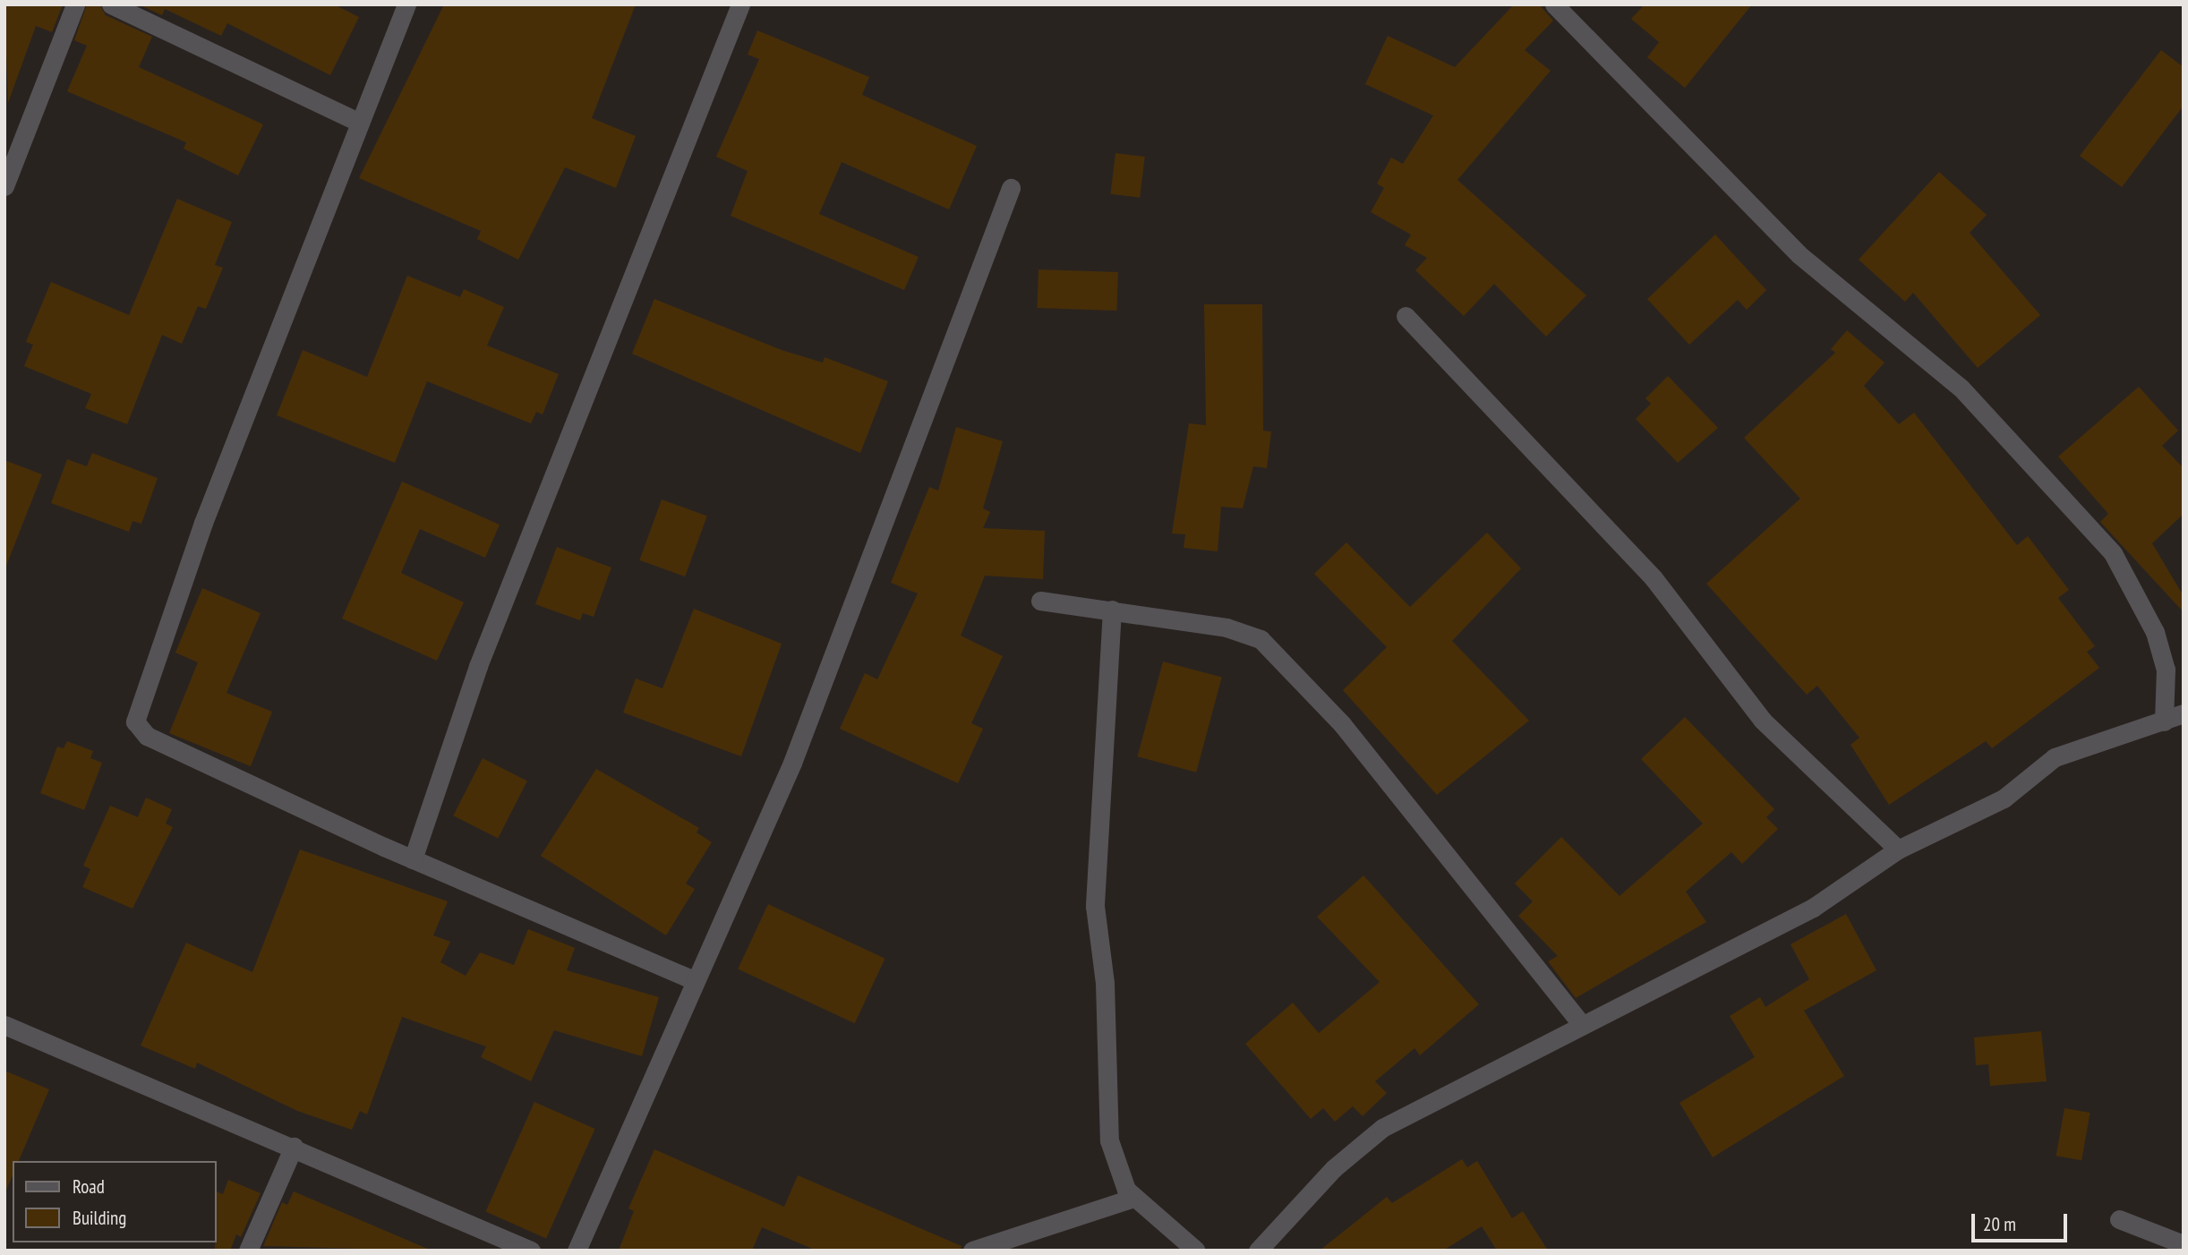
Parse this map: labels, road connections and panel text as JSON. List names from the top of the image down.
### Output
{
  "legend": ["Road", "Building"],
  "scale_bar": "20 m"
}
